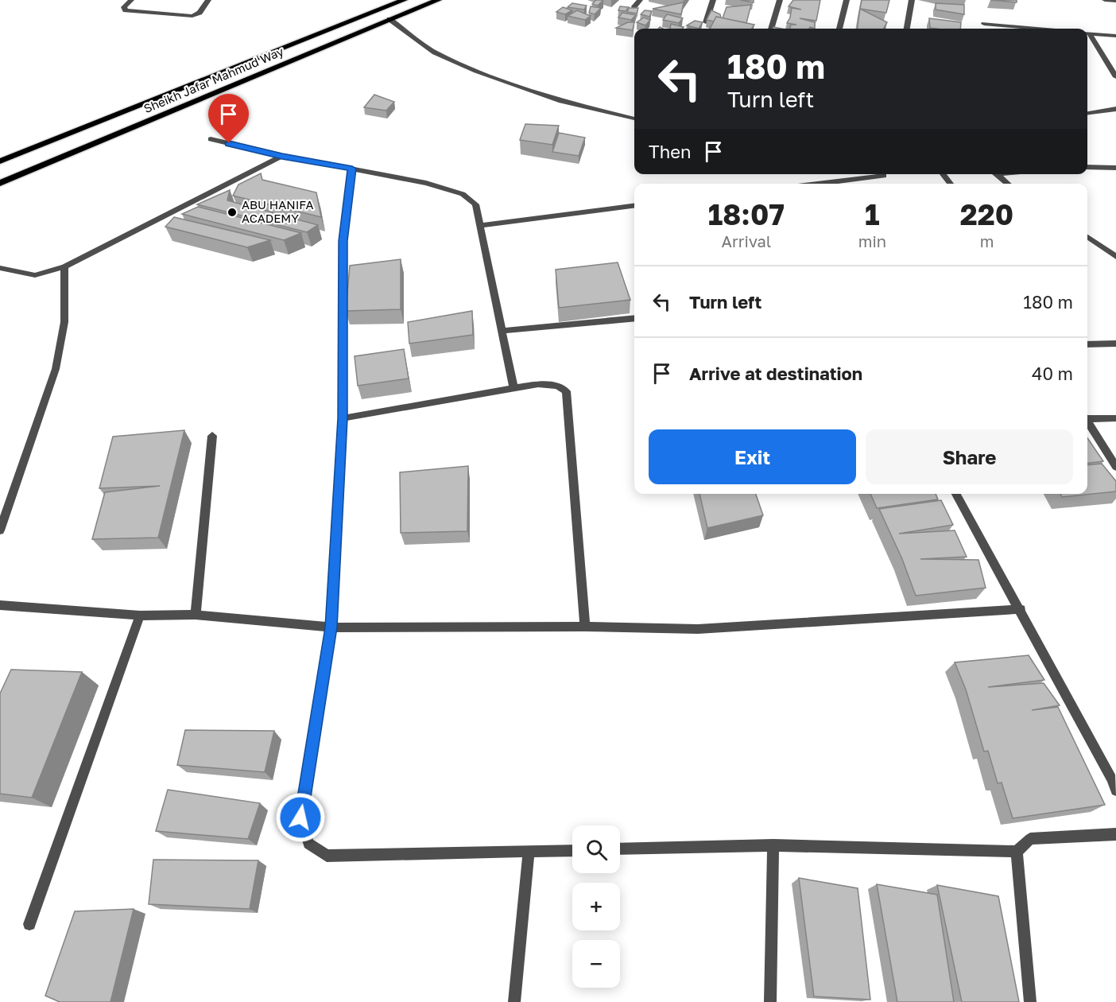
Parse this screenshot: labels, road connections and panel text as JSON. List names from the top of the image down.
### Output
{
  "streets": {
    "main road": ["Sheikh Jafar Mahmud Way"]
  },
  "places": ["ABU HANIFA ACADEMY"],
  "page": {
    "turn": ["180 m", "Turn left"],
    "then": "Then",
    "eta": [
      "18:07",
      "Arrival",
      "1",
      "min",
      "220",
      "m"
    ],
    "list": [
      {
        "name": "Turn left",
        "value": "180 m"
      },
      {
        "name": "Arrive at destination",
        "value": "40 m"
      }
    ],
    "buttons": ["Exit", "Share"],
    "map_buttons": ["+", "−"]
  }
}
